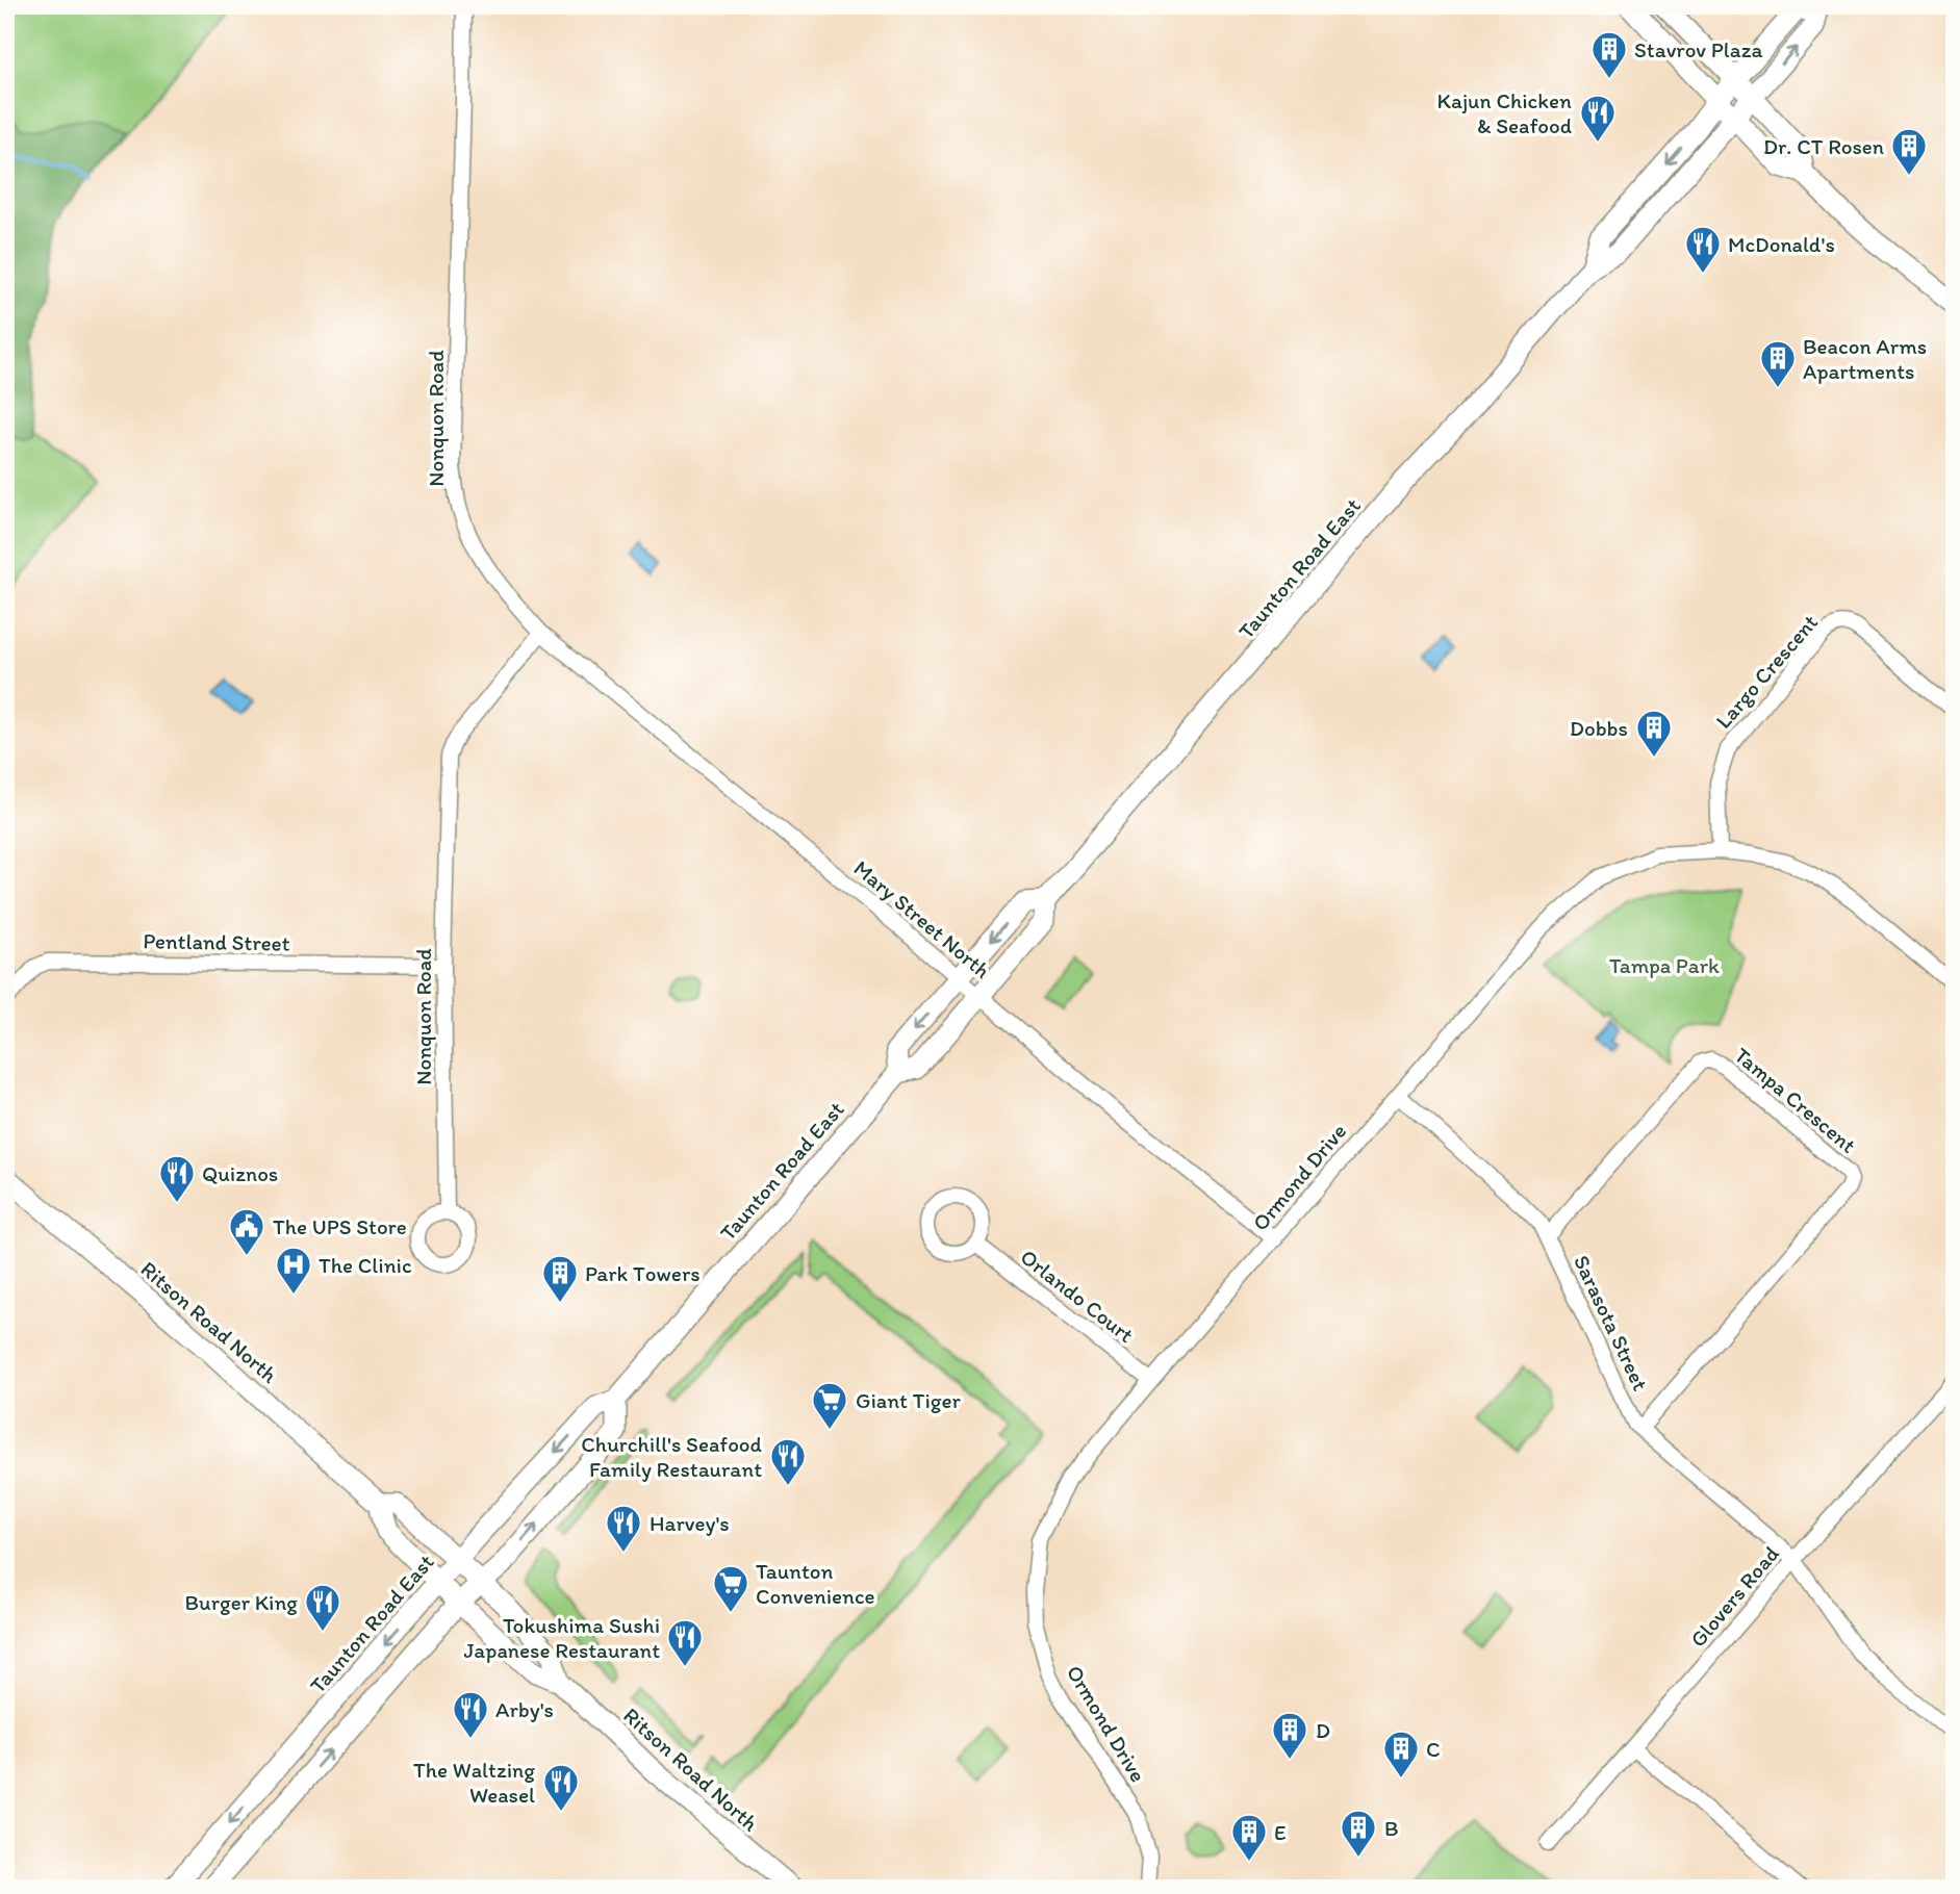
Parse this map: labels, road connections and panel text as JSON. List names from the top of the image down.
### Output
{
  "streets": {
    "main road": ["Taunton Road East", "Ritson Road North"],
    "street": [
      "Nonquon Road",
      "Largo Crescent",
      "Mary Street North",
      "Pentland Street",
      "Tampa Crescent",
      "Ormond Drive",
      "Orlando Court",
      "Sarasota Street",
      "Glovers Road"
    ]
  },
  "crossings": [
    ["Nonquon Road", "Mary Street North"],
    ["Nonquon Road", "Pentland Street"],
    ["Taunton Road East", "Mary Street North"],
    ["Taunton Road East", "Ritson Road North"],
    ["Largo Crescent", "Ormond Drive"],
    ["Mary Street North", "Ormond Drive"],
    ["Tampa Crescent", "Sarasota Street"],
    ["Ormond Drive", "Orlando Court"],
    ["Ormond Drive", "Sarasota Street"],
    ["Sarasota Street", "Glovers Road"]
  ],
  "parks": ["Tampa Park"],
  "places": {
    "building": [
      "Stavrov Plaza",
      "Dr. CT Rosen",
      "Beacon Arms Apartments",
      "Dobbs",
      "Park Towers",
      "D",
      "C",
      "B",
      "E"
    ],
    "restaurant": [
      "Kajun Chicken & Seafood",
      "McDonald's",
      "Quiznos",
      "Churchill's Seafood Family Restaurant",
      "Harvey's",
      "Burger King",
      "Tokushima Sushi Japanese Restaurant",
      "Arby's",
      "The Waltzing Weasel"
    ],
    "public building": ["The UPS Store"],
    "hospital": ["The Clinic"],
    "supermarket": ["Giant Tiger", "Taunton Convenience"]
  }
}
